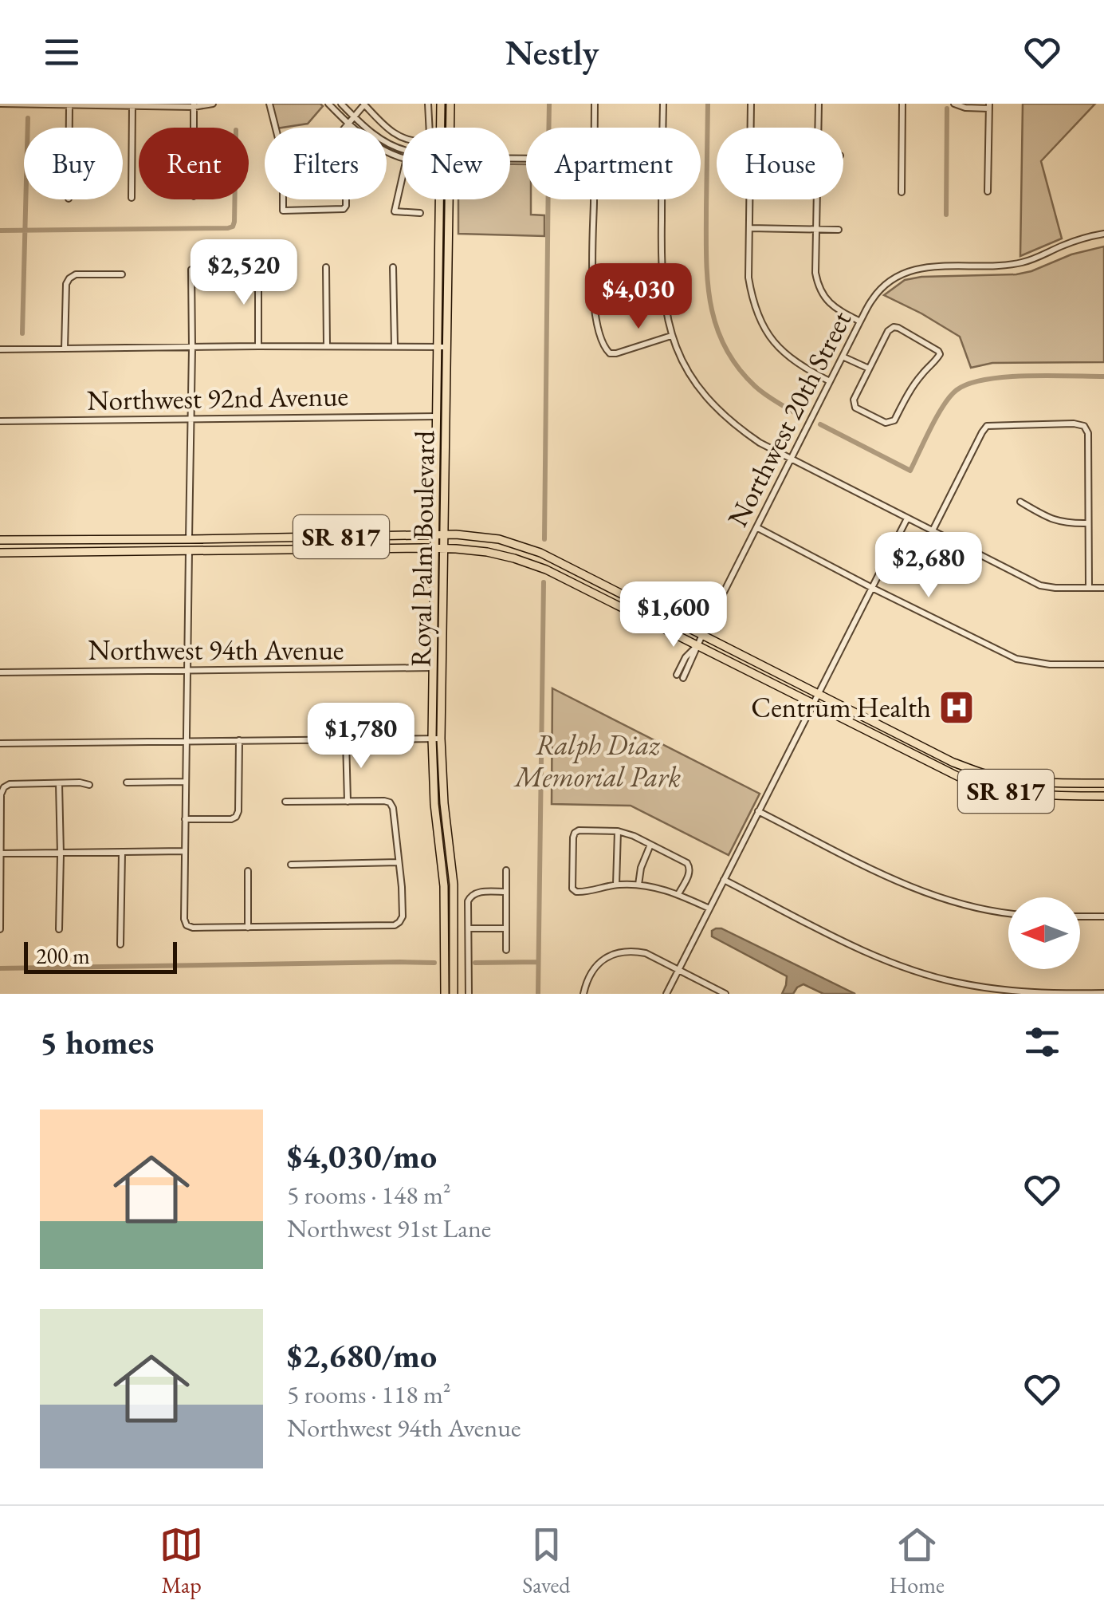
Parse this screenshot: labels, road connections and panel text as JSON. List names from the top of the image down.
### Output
{
  "streets": {
    "main road": ["SR 817", "Royal Palm Boulevard"],
    "street": ["Northwest 92nd Avenue", "Northwest 20th Street", "Northwest 94th Avenue"]
  },
  "crossings": [
    ["Northwest 92nd Avenue", "Royal Palm Boulevard"],
    ["Northwest 20th Street", "SR 817"],
    ["SR 817", "Royal Palm Boulevard"],
    ["Royal Palm Boulevard", "Northwest 94th Avenue"]
  ],
  "parks": ["Ralph Diaz Memorial Park"],
  "places": {
    "hospital": ["Centrum Health"]
  },
  "scale_bar": "200 m",
  "north": "left",
  "page": {
    "header": "Nestly",
    "chip": [
      "Buy",
      "Rent",
      "Filters",
      "New",
      "Apartment",
      "House"
    ],
    "price": [
      "$2,520",
      "$4,030",
      "$2,680",
      "$1,600",
      "$1,780"
    ],
    "scale": "200 m",
    "heading": "5 homes",
    "list": [
      {
        "name": "$4,030/mo",
        "note": "5 rooms · 148 m² · Northwest 91st Lane"
      },
      {
        "name": "$2,680/mo",
        "note": "5 rooms · 118 m² · Northwest 94th Avenue"
      }
    ],
    "tabs": ["Map", "Saved", "Home"]
  }
}
